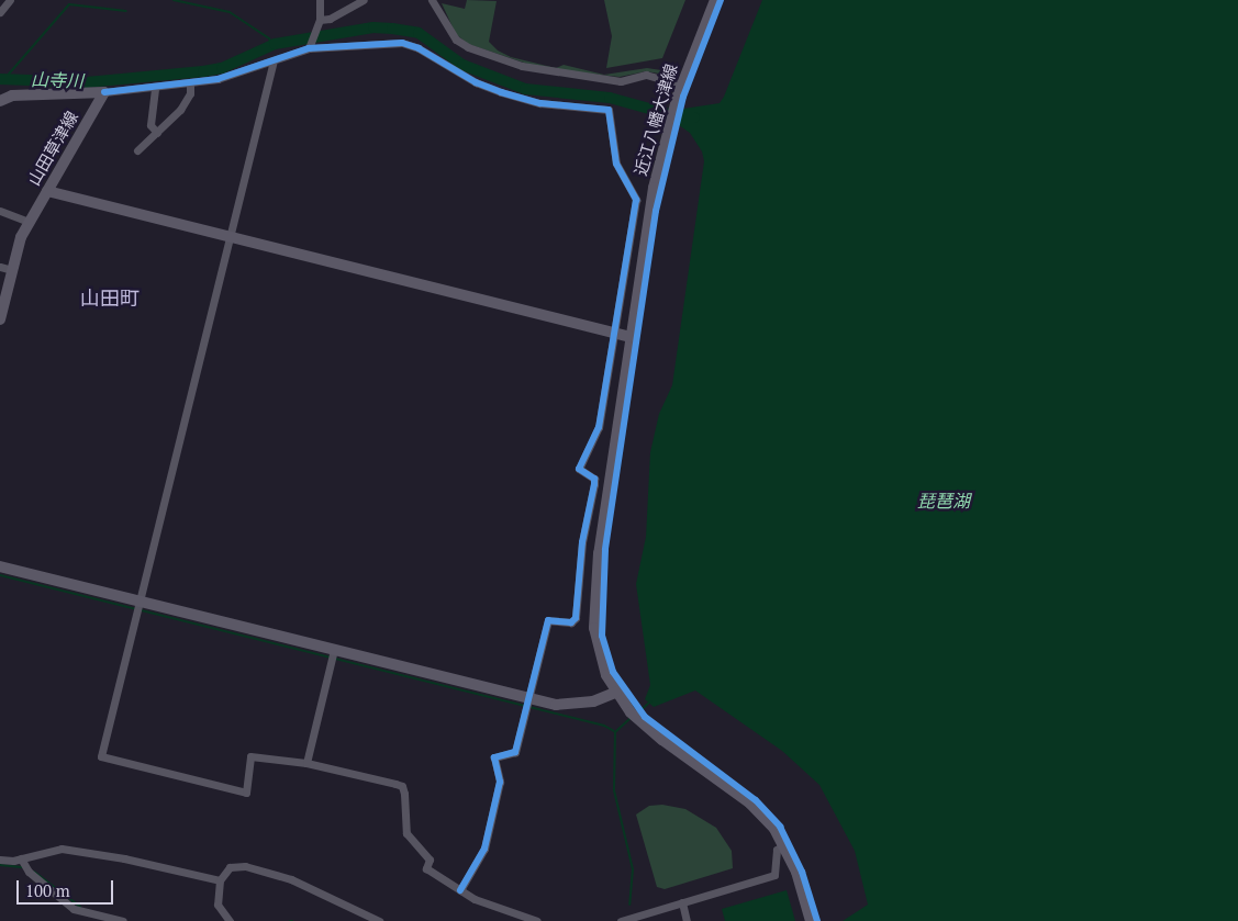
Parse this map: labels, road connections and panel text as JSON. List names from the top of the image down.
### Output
{
  "streets": {
    "main road": ["近江八幡大津線", "山田草津線"]
  },
  "districts": ["山田町"],
  "water": ["山寺川", "琵琶湖"],
  "scale_bar": "100 m"
}
